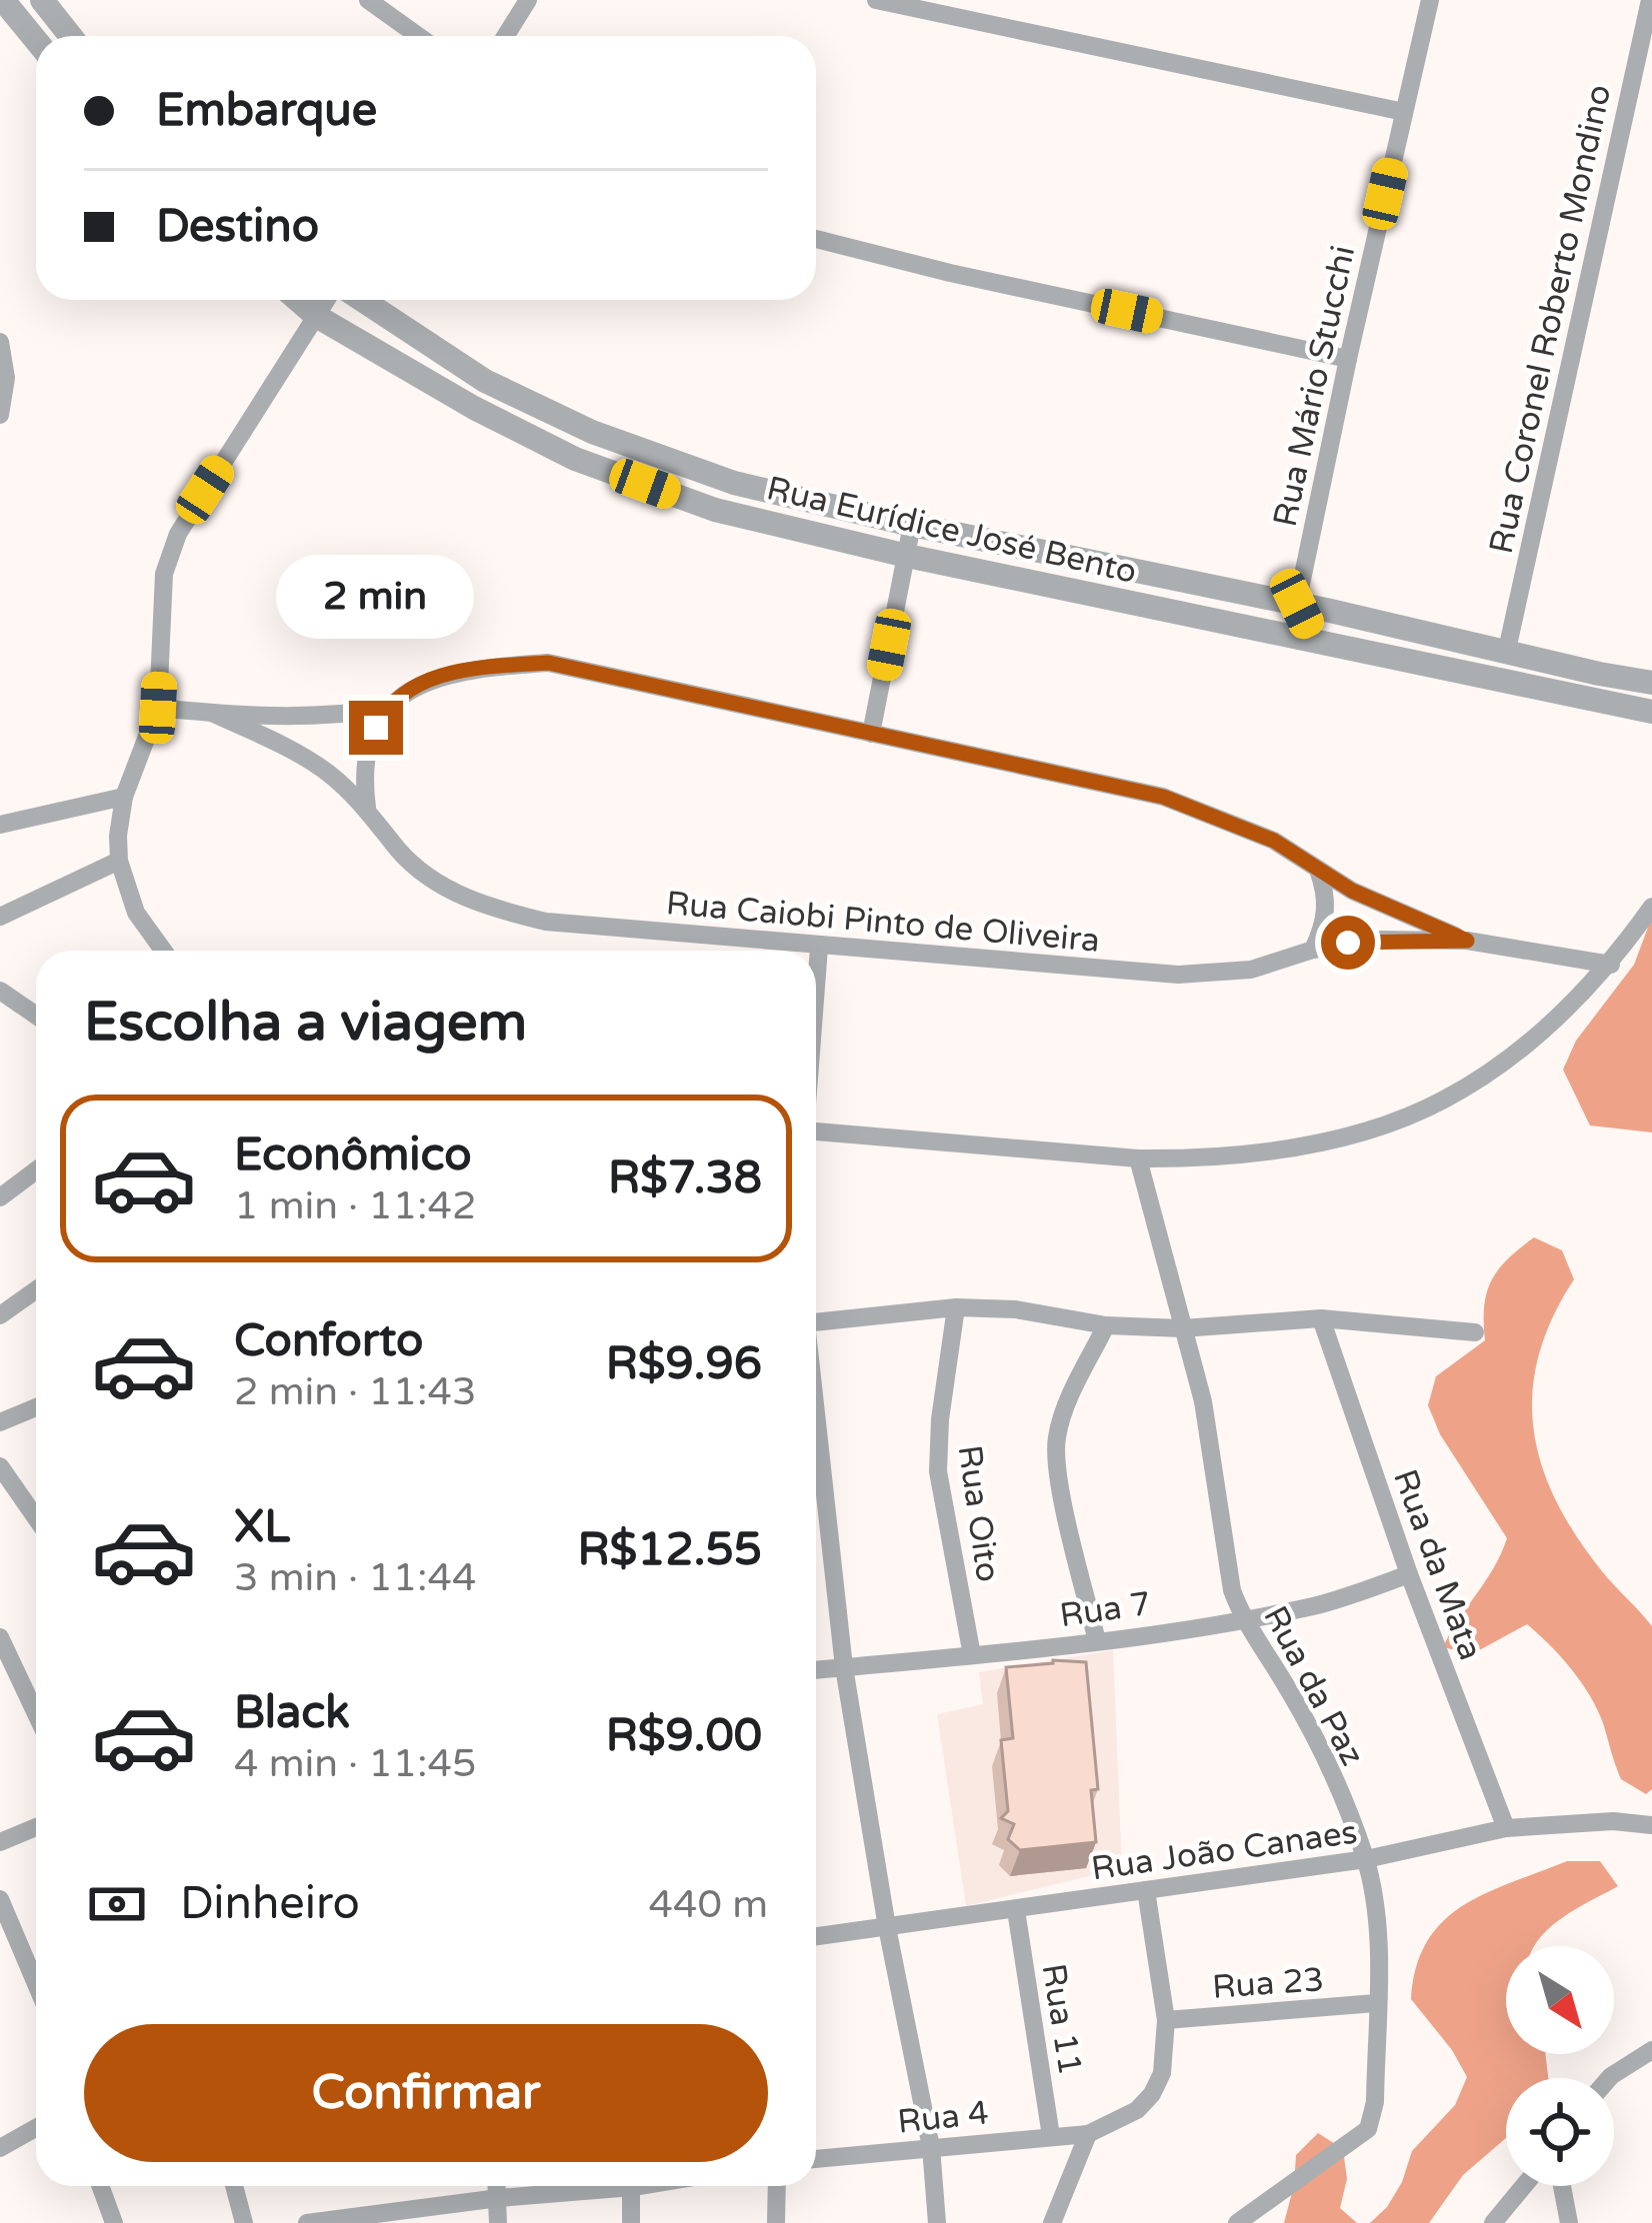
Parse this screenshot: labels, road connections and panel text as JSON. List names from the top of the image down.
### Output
{
  "streets": {
    "street": [
      "Rua Coronel Roberto Mondino",
      "Rua Mário Stucchi",
      "Rua Eurídice José Bento",
      "Rua Caiobi Pinto de Oliveira",
      "Rua Oito",
      "Rua da Mata",
      "Rua 7",
      "Rua da Paz",
      "Rua João Canaes",
      "Rua 23",
      "Rua 11",
      "Rua 4"
    ]
  },
  "crossings": [
    ["Rua Coronel Roberto Mondino", "Rua Eurídice José Bento"],
    ["Rua Mário Stucchi", "Rua Eurídice José Bento"],
    ["Rua Oito", "Rua 7"],
    ["Rua da Mata", "Rua 7"],
    ["Rua da Mata", "Rua João Canaes"],
    ["Rua 7", "Rua da Paz"],
    ["Rua da Paz", "Rua João Canaes"],
    ["Rua da Paz", "Rua 23"],
    ["Rua João Canaes", "Rua 11"],
    ["Rua 11", "Rua 4"]
  ],
  "north": "bottom right",
  "page": {
    "banner": ["Embarque", "Destino"],
    "bubble": "2 min",
    "heading": "Escolha a viagem",
    "list": [
      {
        "name": "Econômico",
        "note": "1 min · 11:42",
        "value": "R$7.38"
      },
      {
        "name": "Conforto",
        "note": "2 min · 11:43",
        "value": "R$9.96"
      },
      {
        "name": "XL",
        "note": "3 min · 11:44",
        "value": "R$12.55"
      },
      {
        "name": "Black",
        "note": "4 min · 11:45",
        "value": "R$9.00"
      }
    ],
    "pay": ["Dinheiro", "440 m"],
    "buttons": "Confirmar"
  }
}
